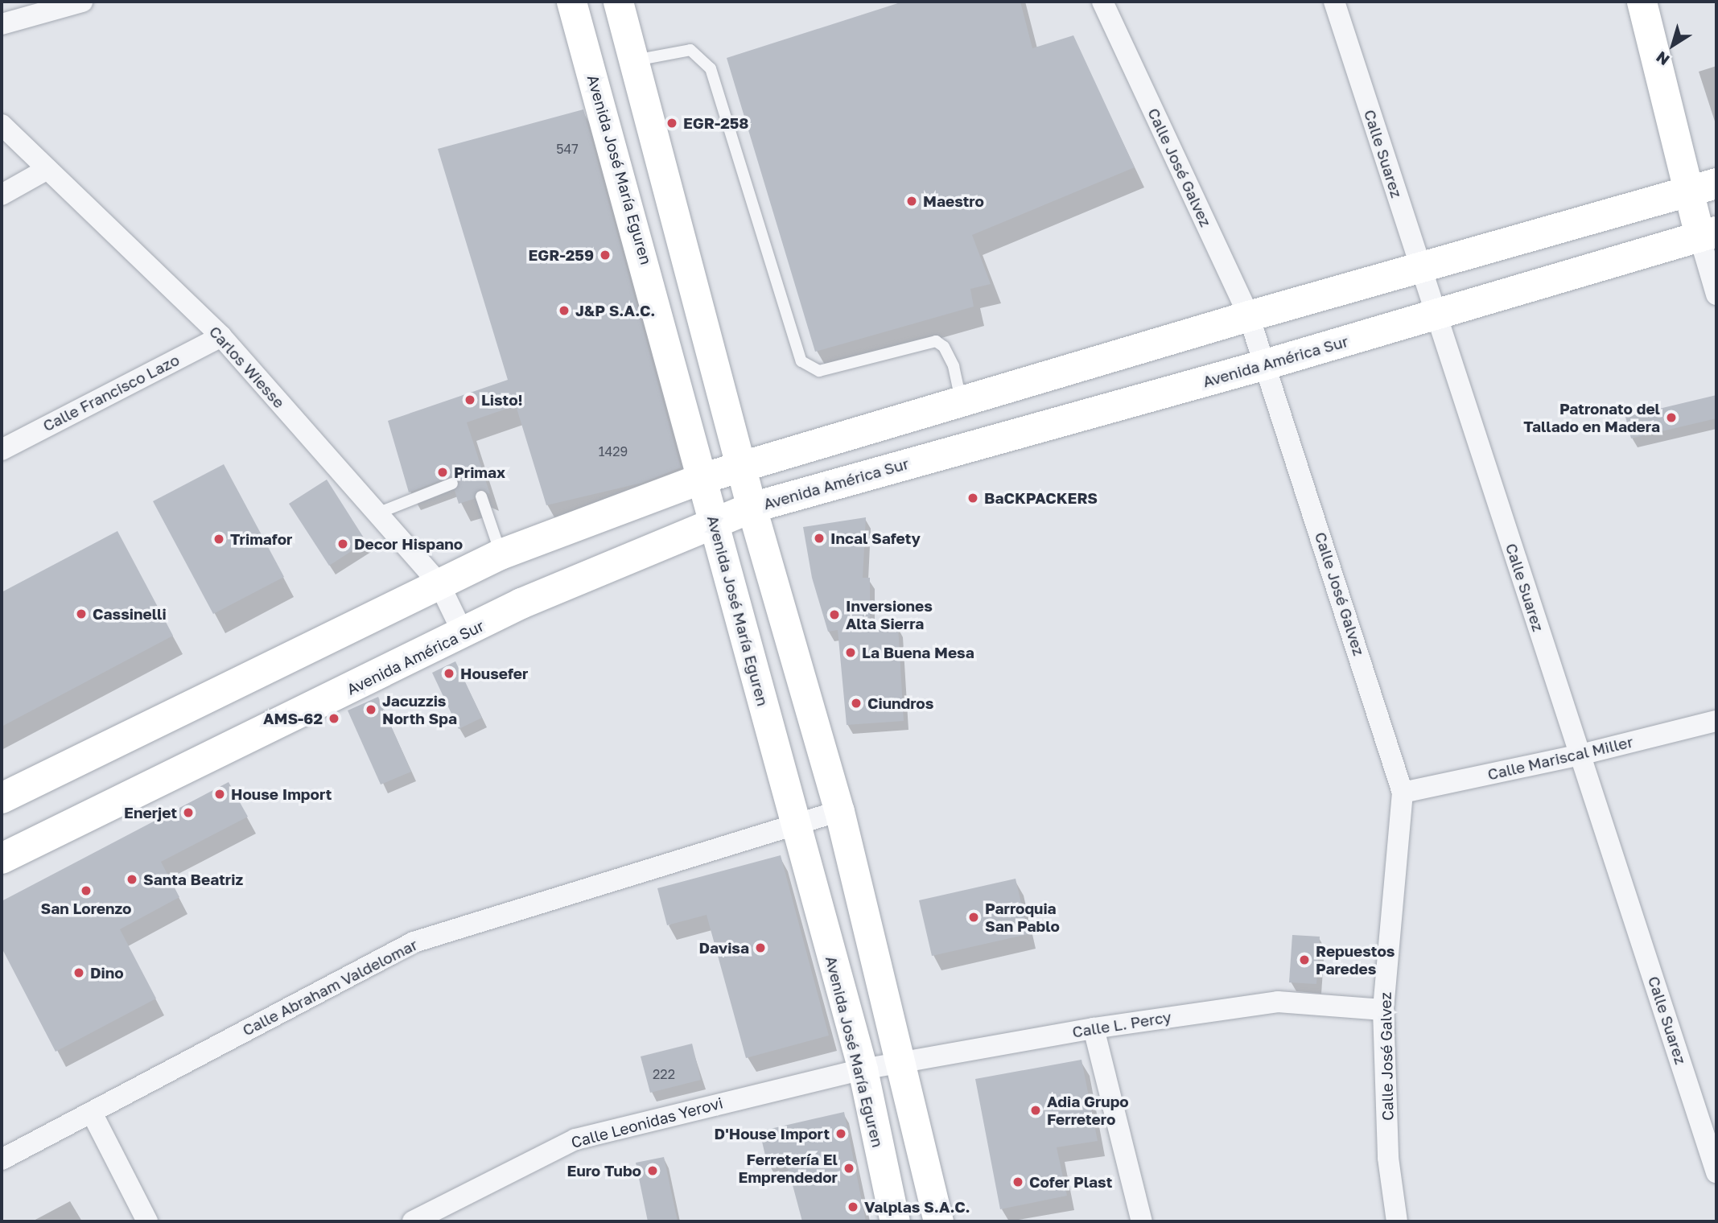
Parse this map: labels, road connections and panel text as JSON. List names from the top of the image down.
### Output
{
  "streets": {
    "main road": ["Avenida José María Eguren", "Avenida América Sur"],
    "street": [
      "Calle Suarez",
      "Calle José Galvez",
      "Carlos Wiesse",
      "Calle Francisco Lazo",
      "Calle Mariscal Miller",
      "Calle Abraham Valdelomar",
      "Calle L. Percy",
      "Calle Leonidas Yerovi"
    ]
  },
  "crossings": [
    ["Calle Suarez", "Avenida América Sur"],
    ["Calle Suarez", "Calle Mariscal Miller"],
    ["Calle José Galvez", "Avenida América Sur"],
    ["Calle José Galvez", "Calle Mariscal Miller"],
    ["Calle José Galvez", "Calle L. Percy"],
    ["Avenida José María Eguren", "Avenida América Sur"],
    ["Avenida José María Eguren", "Calle Abraham Valdelomar"],
    ["Avenida José María Eguren", "Calle L. Percy"],
    ["Avenida José María Eguren", "Calle Leonidas Yerovi"],
    ["Avenida América Sur", "Carlos Wiesse"],
    ["Carlos Wiesse", "Calle Francisco Lazo"],
    ["Calle L. Percy", "Calle Leonidas Yerovi"]
  ],
  "places": [
    "EGR-258",
    "Maestro",
    "EGR-259",
    "J&P S.A.C.",
    "Listo!",
    "Patronato del Tallado en Madera",
    "Primax",
    "BaCKPACKERS",
    "Incal Safety",
    "Trimafor",
    "Decor Hispano",
    "Cassinelli",
    "Inversiones Alta Sierra",
    "La Buena Mesa",
    "Housefer",
    "Ciundros",
    "Jacuzzis North Spa",
    "AMS-62",
    "House Import",
    "Enerjet",
    "Santa Beatriz",
    "San Lorenzo",
    "Parroquia San Pablo",
    "Davisa",
    "Repuestos Paredes",
    "Dino",
    "Adia Grupo Ferretero",
    "D'House Import",
    "Ferretería El Emprendedor",
    "Euro Tubo",
    "Cofer Plast",
    "Valplas S.A.C."
  ],
  "house_numbers": ["547", "1429", "222"],
  "north": "bottom left"
}
